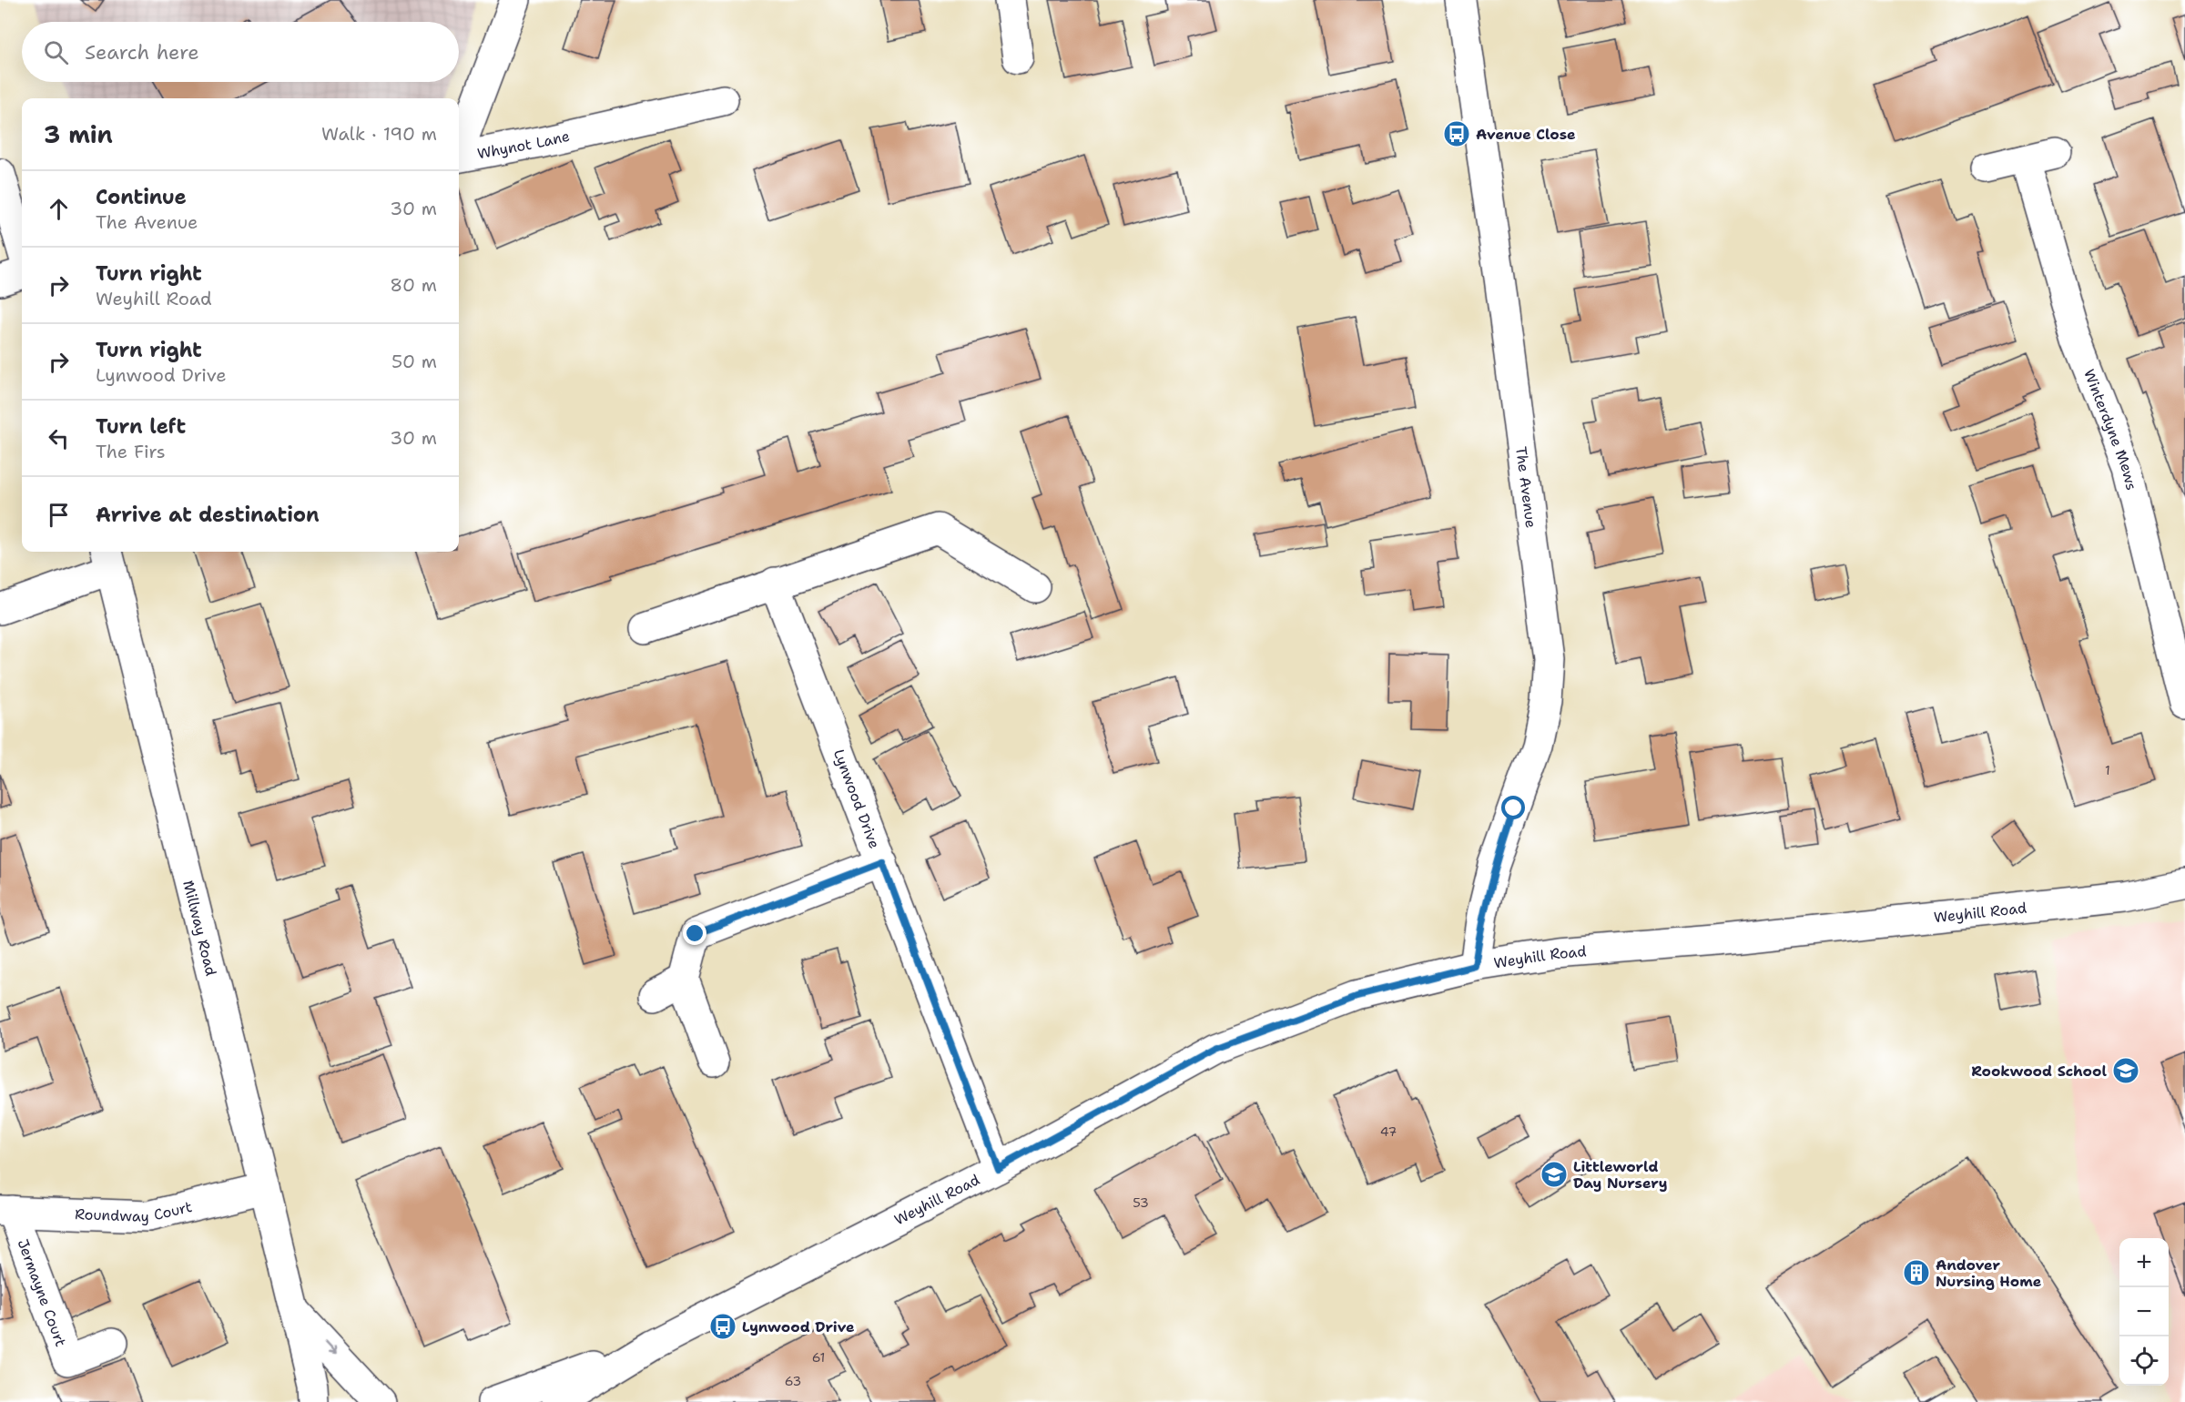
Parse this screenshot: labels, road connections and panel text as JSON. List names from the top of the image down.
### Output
{
  "streets": {
    "street": [
      "Whynot Lane",
      "Winterdyne Mews",
      "The Avenue",
      "Lynwood Drive",
      "Weyhill Road",
      "Millway Road",
      "Roundway Court",
      "Jermayne Court"
    ]
  },
  "crossings": [
    ["The Avenue", "Weyhill Road"],
    ["Lynwood Drive", "Weyhill Road"],
    ["Millway Road", "Roundway Court"],
    ["Roundway Court", "Jermayne Court"]
  ],
  "places": {
    "bus stop": ["Avenue Close", "Lynwood Drive"],
    "school or university": ["Rookwood School", "Littleworld Day Nursery"],
    "building": ["Andover Nursing Home"]
  },
  "house_numbers": [
    "1",
    "47",
    "53",
    "61",
    "63"
  ],
  "page": {
    "search": "Search here",
    "heading": ["3 min", "Walk · 190 m"],
    "list": [
      ["Continue", "The Avenue", "30 m"],
      ["Turn right", "Weyhill Road", "80 m"],
      ["Turn right", "Lynwood Drive", "50 m"],
      ["Turn left", "The Firs", "30 m"],
      "Arrive at destination"
    ],
    "map_buttons": ["+", "−"]
  }
}
